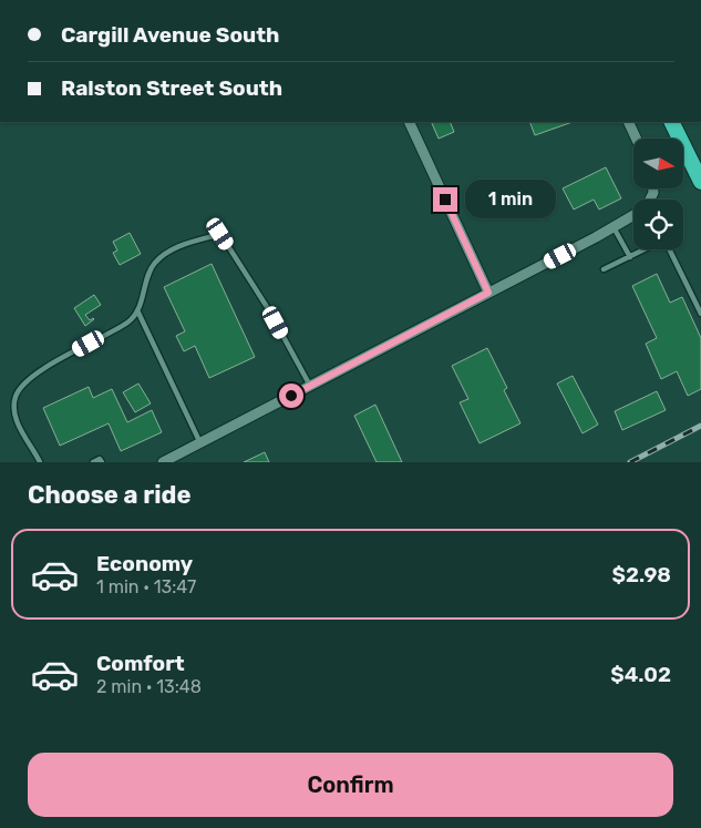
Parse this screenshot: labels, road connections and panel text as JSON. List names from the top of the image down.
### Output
{
  "north": "right",
  "page": {
    "banner": ["Cargill Avenue South", "Ralston Street South"],
    "bubble": "1 min",
    "heading": "Choose a ride",
    "list": [
      {
        "name": "Economy",
        "note": "1 min · 13:47",
        "value": "$2.98"
      },
      {
        "name": "Comfort",
        "note": "2 min · 13:48",
        "value": "$4.02"
      }
    ],
    "buttons": "Confirm"
  }
}
